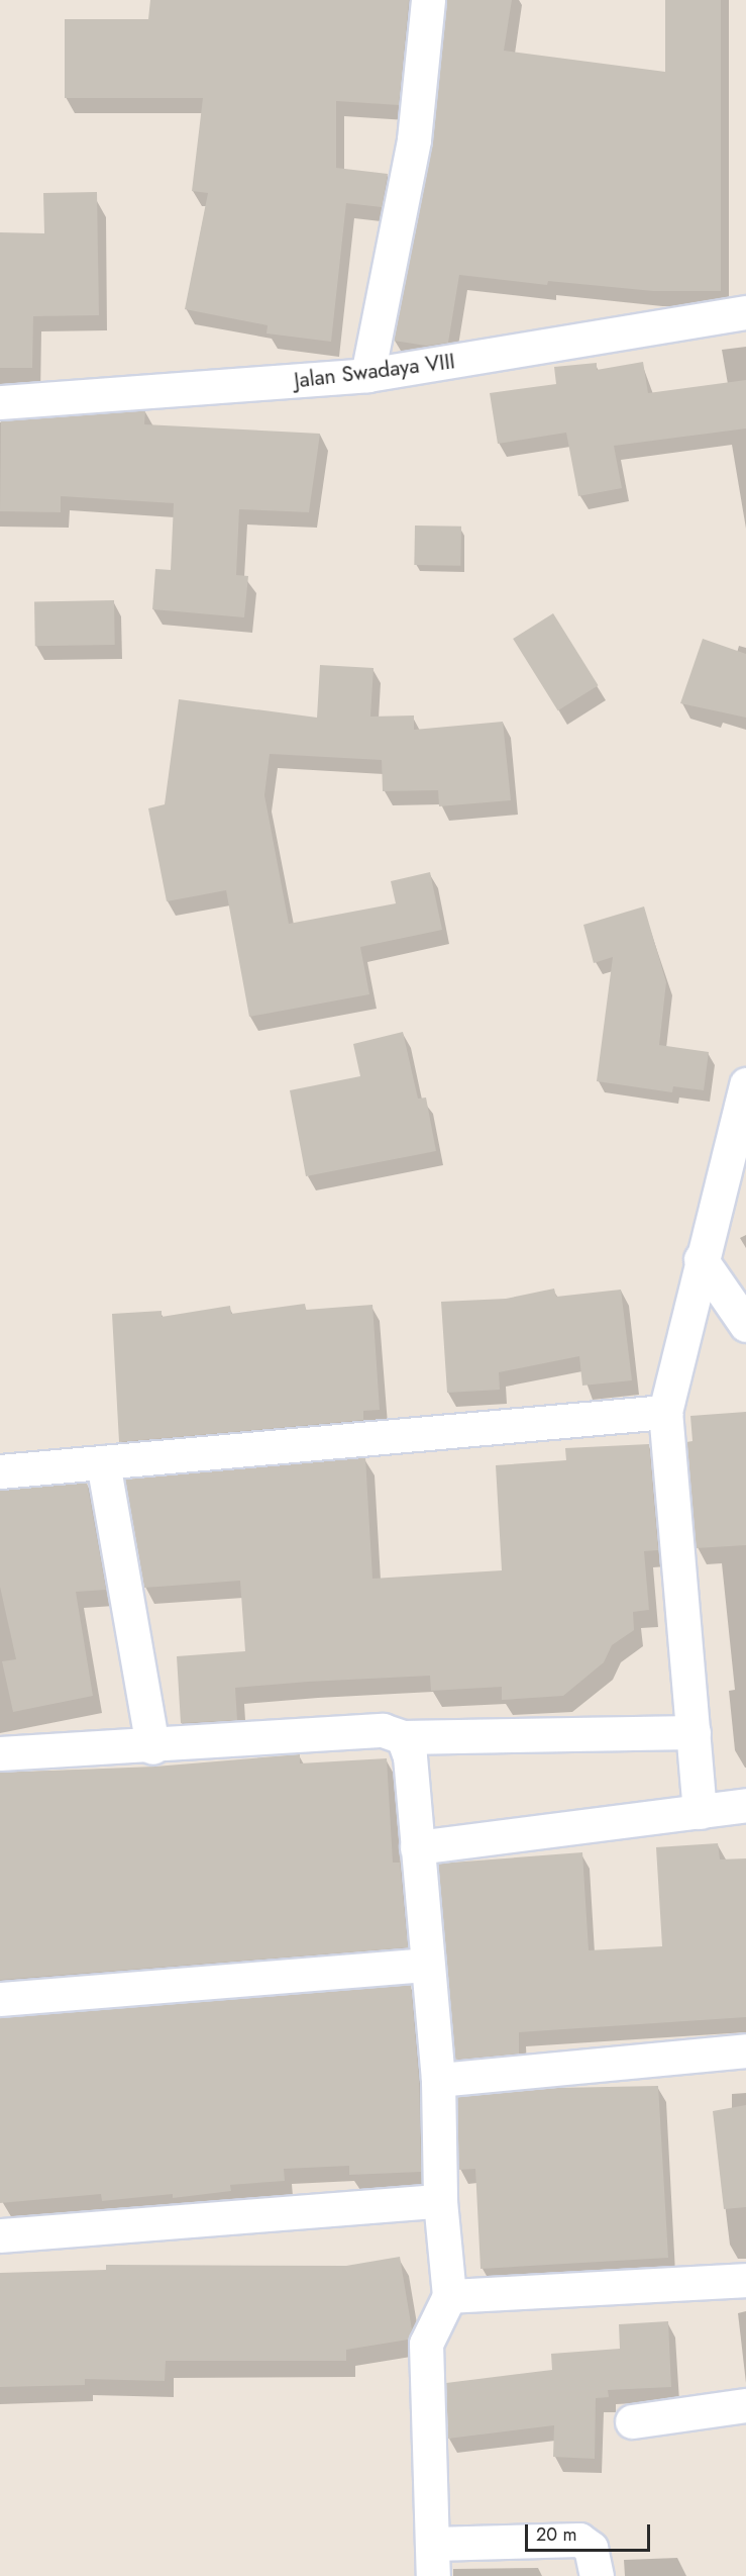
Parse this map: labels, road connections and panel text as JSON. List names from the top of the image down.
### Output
{
  "streets": {
    "street": ["Jalan Swadaya VIII"]
  },
  "scale_bar": "20 m"
}
